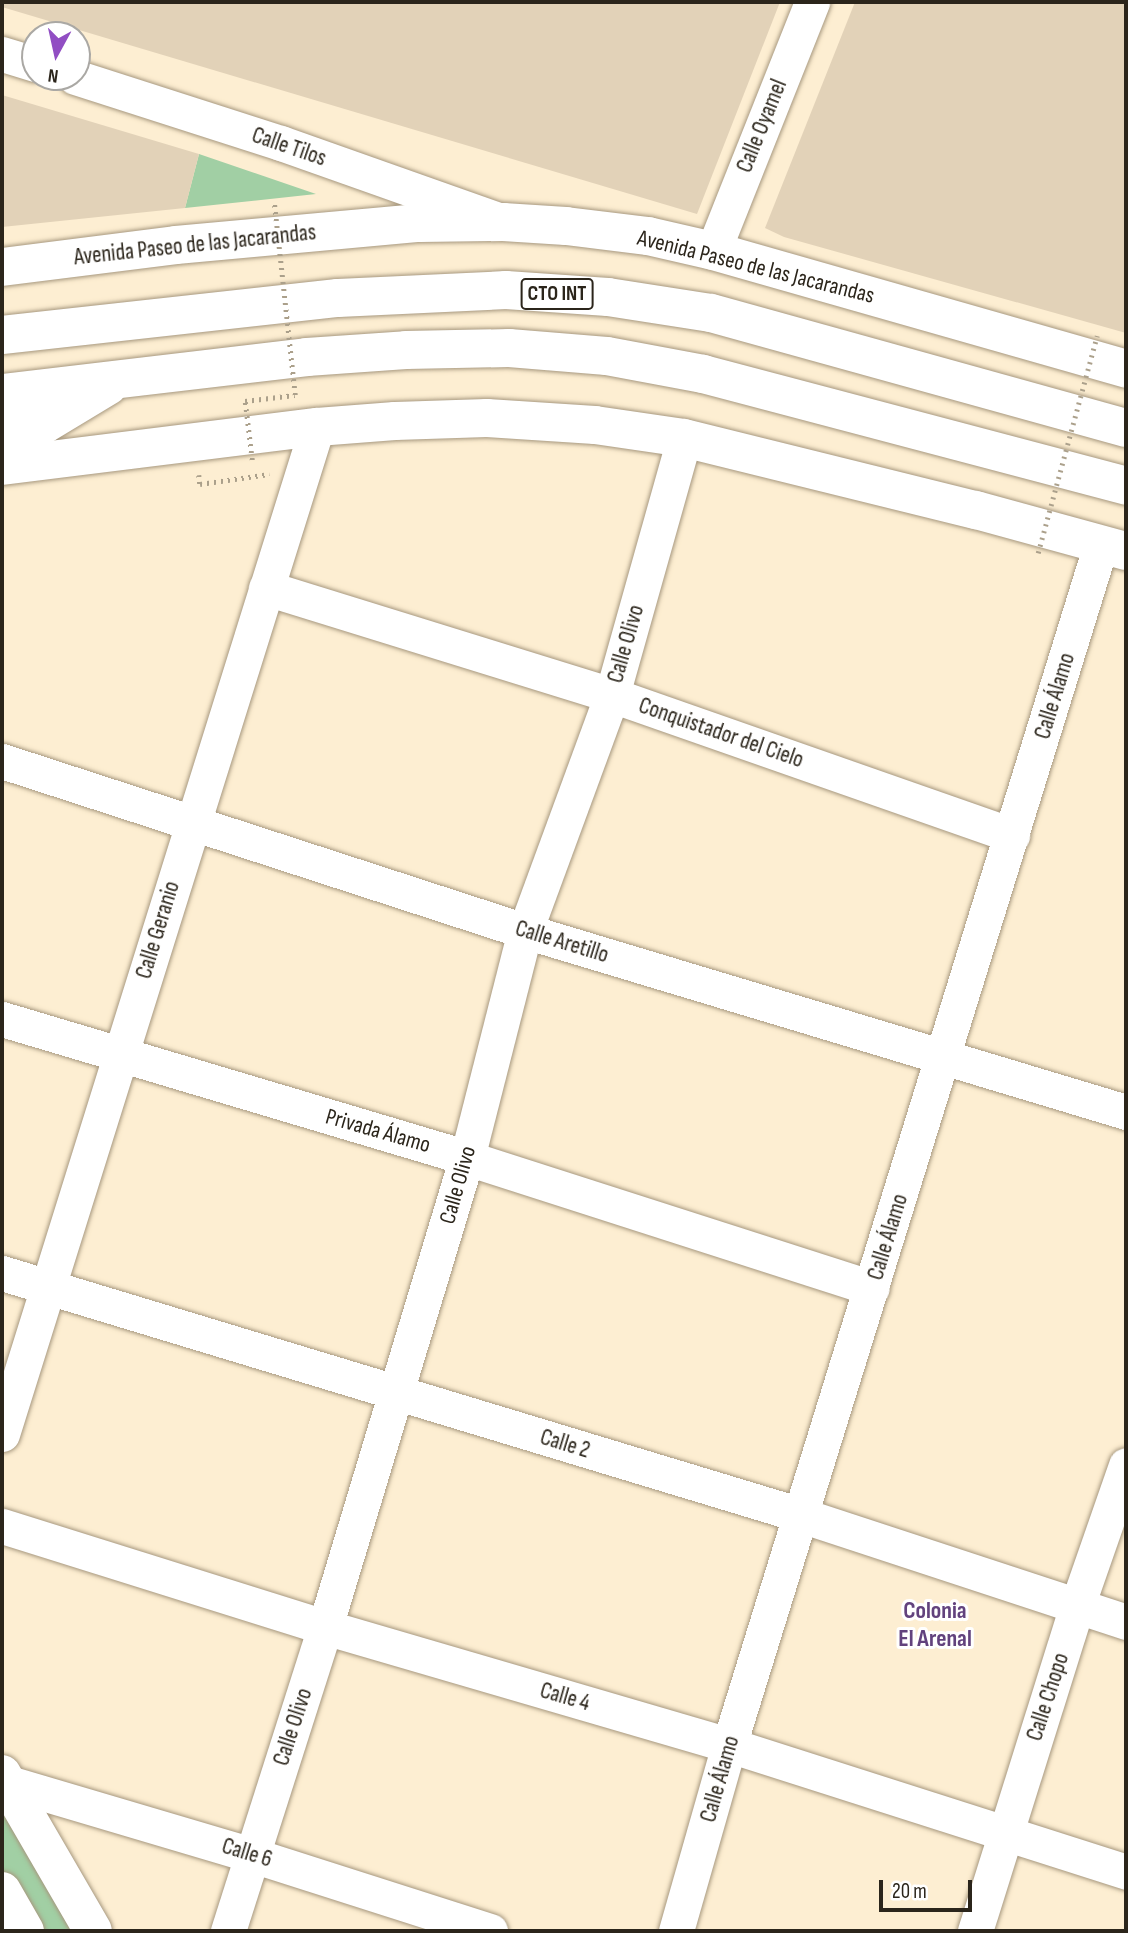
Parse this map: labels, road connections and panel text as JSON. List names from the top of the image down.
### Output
{
  "streets": {
    "main road": ["Avenida Paseo de las Jacarandas", "CTO INT"],
    "street": [
      "Calle Oyamel",
      "Calle Tilos",
      "Calle Olivo",
      "Calle Álamo",
      "Conquistador del Cielo",
      "Calle Geranio",
      "Calle Aretillo",
      "Privada Álamo",
      "Calle 2",
      "Calle 4",
      "Calle Chopo",
      "Calle 6"
    ]
  },
  "crossings": [
    ["Calle Oyamel", "Avenida Paseo de las Jacarandas"],
    ["Calle Tilos", "Avenida Paseo de las Jacarandas"],
    ["Calle Olivo", "Conquistador del Cielo"],
    ["Calle Olivo", "Calle Aretillo"],
    ["Calle Olivo", "Privada Álamo"],
    ["Calle Olivo", "Calle 2"],
    ["Calle Olivo", "Calle 4"],
    ["Calle Olivo", "Calle 6"],
    ["Calle Álamo", "Conquistador del Cielo"],
    ["Calle Álamo", "Calle Aretillo"],
    ["Calle Álamo", "Privada Álamo"],
    ["Calle Álamo", "Calle 2"],
    ["Calle Álamo", "Calle 4"],
    ["Conquistador del Cielo", "Calle Geranio"],
    ["Calle Geranio", "Calle Aretillo"],
    ["Calle Geranio", "Privada Álamo"],
    ["Calle Geranio", "Calle 2"],
    ["Calle 2", "Calle Chopo"],
    ["Calle 4", "Calle Chopo"]
  ],
  "districts": ["Colonia El Arenal"],
  "scale_bar": "20 m",
  "north": "bottom"
}
